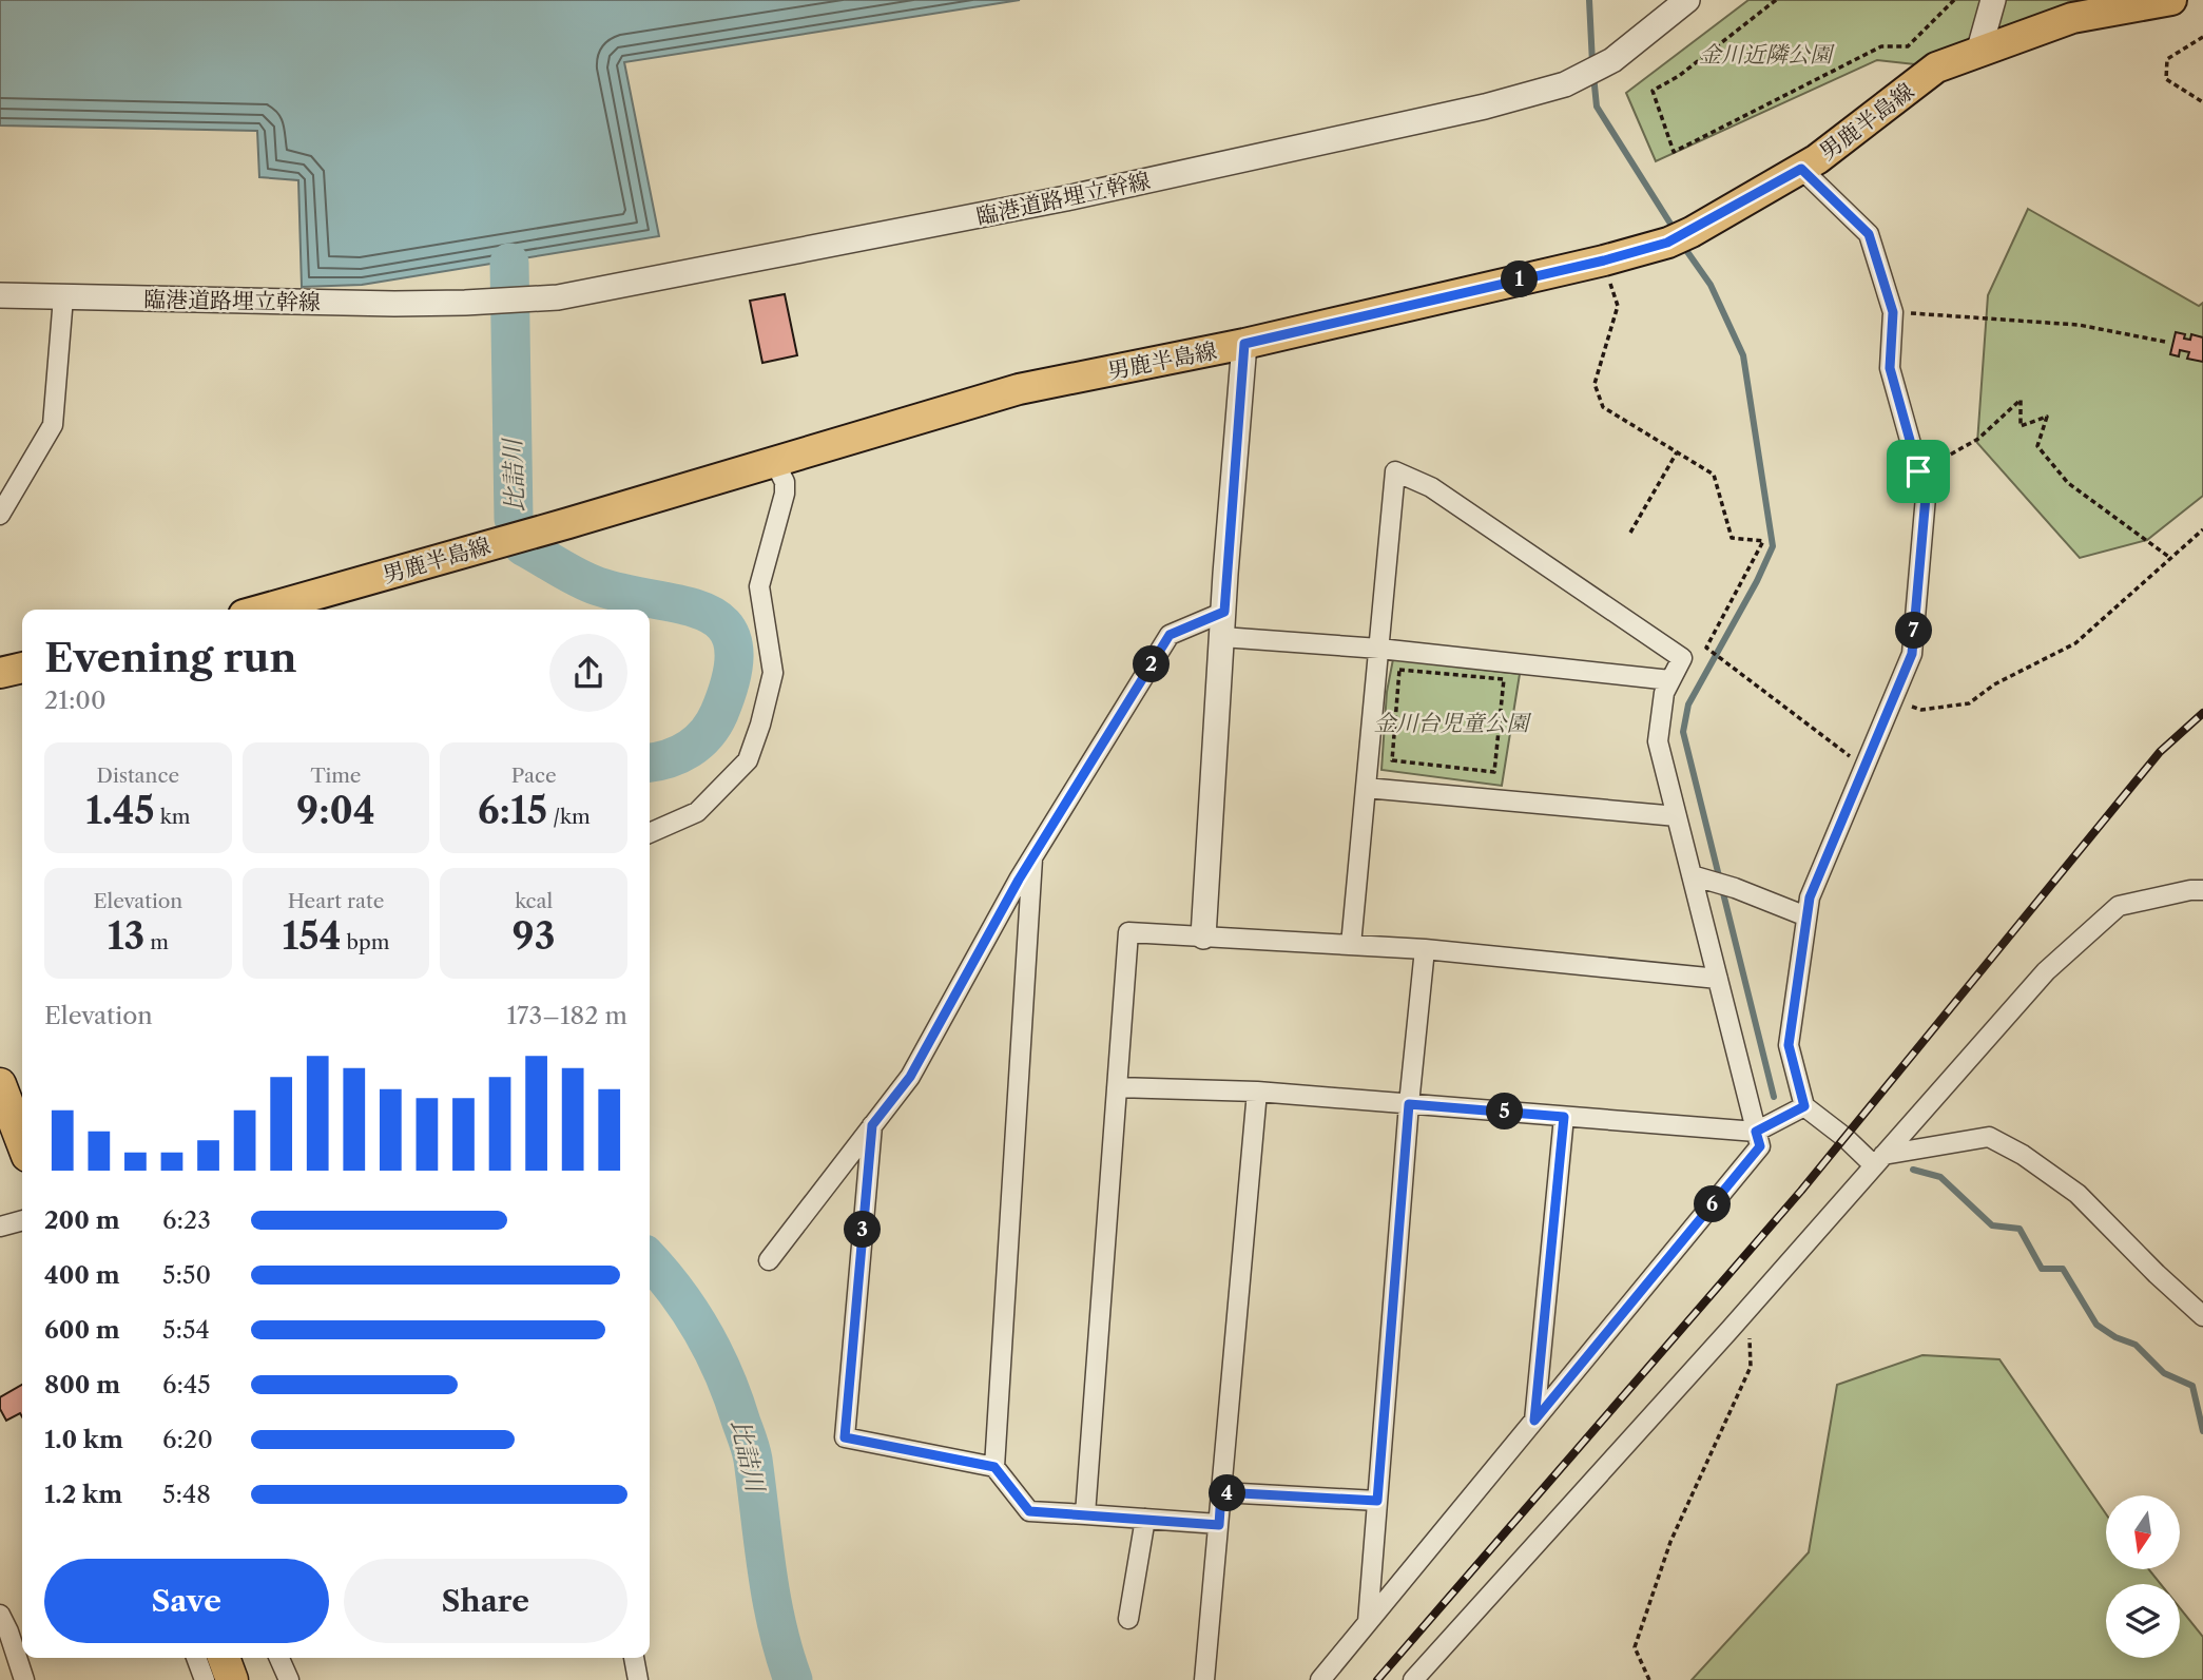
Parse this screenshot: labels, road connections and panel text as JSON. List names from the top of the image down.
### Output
{
  "streets": {
    "main road": ["男鹿半島線"],
    "street": ["臨港道路埋立幹線"]
  },
  "water": ["比詰川"],
  "parks": ["金川近隣公園", "金川台児童公園"],
  "north": "bottom",
  "page": {
    "pins": [
      "1",
      "7",
      "2",
      "5",
      "6",
      "3",
      "4"
    ],
    "heading": ["Evening run", "21:00"],
    "stats": [
      ["Distance", "1.45 km"],
      ["Time", "9:04"],
      ["Pace", "6:15 /km"],
      ["Elevation", "13 m"],
      ["Heart rate", "154 bpm"],
      ["kcal", "93"]
    ],
    "chart": ["Elevation", "173–182 m"],
    "list": [
      {
        "name": "200 m",
        "note": "6:23"
      },
      {
        "name": "400 m",
        "note": "5:50"
      },
      {
        "name": "600 m",
        "note": "5:54"
      },
      {
        "name": "800 m",
        "note": "6:45"
      },
      {
        "name": "1.0 km",
        "note": "6:20"
      },
      {
        "name": "1.2 km",
        "note": "5:48"
      }
    ],
    "buttons": ["Save", "Share"]
  }
}
